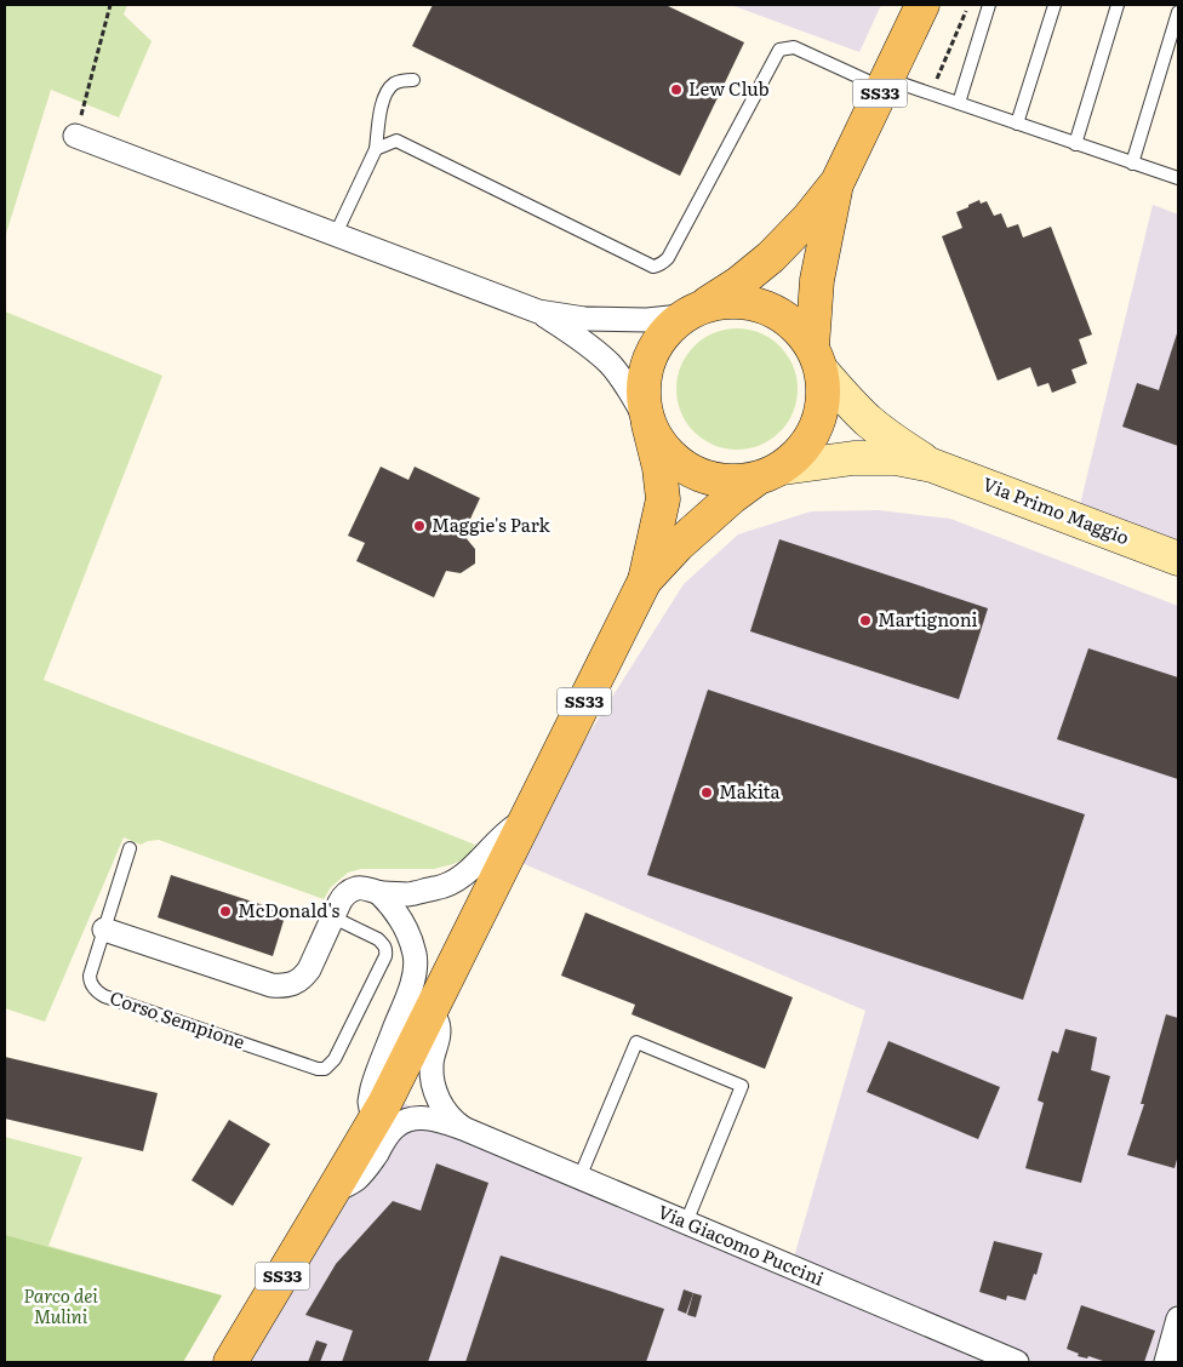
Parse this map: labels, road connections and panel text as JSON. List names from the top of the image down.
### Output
{
  "streets": {
    "main road": ["SS33"],
    "street": ["Via Primo Maggio", "Via Giacomo Puccini"],
    "lane": ["Corso Sempione"]
  },
  "crossings": [
    ["SS33", "Via Primo Maggio"],
    ["SS33", "Via Giacomo Puccini"]
  ],
  "parks": ["Parco dei Mulini"],
  "places": [
    "Lew Club",
    "Maggie's Park",
    "Martignoni",
    "Makita",
    "McDonald's"
  ]
}
